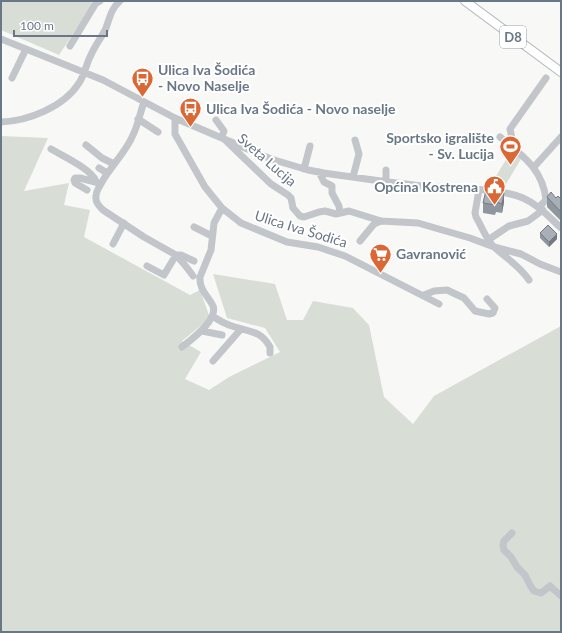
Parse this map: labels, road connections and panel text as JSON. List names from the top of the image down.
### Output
{
  "streets": {
    "main road": ["D8"],
    "street": ["Sveta Lucija", "Ulica Iva Šodića"]
  },
  "crossings": [
    ["Sveta Lucija", "Ulica Iva Šodića"]
  ],
  "places": {
    "bus stop": ["Ulica Iva Šodića - Novo Naselje", "Ulica Iva Šodića - Novo naselje"],
    "sports": ["Sportsko igralište - Sv. Lucija"],
    "public building": ["Općina Kostrena"],
    "supermarket": ["Gavranović"]
  },
  "scale_bar": "100 m"
}
